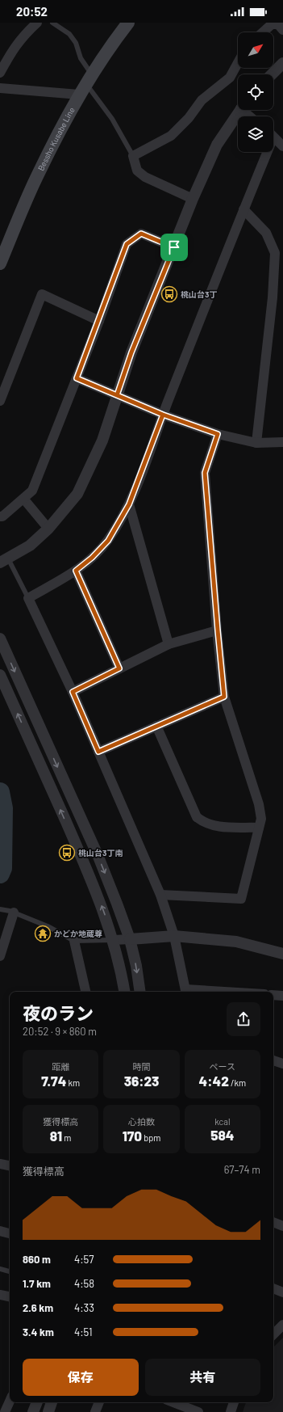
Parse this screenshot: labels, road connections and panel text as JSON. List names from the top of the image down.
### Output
{
  "streets": {
    "main road": ["Bessho Kusabe Line"]
  },
  "places": {
    "bus stop": ["桃山台3丁", "桃山台3丁南"],
    "temple": ["かどか地蔵尊"]
  },
  "north": "top right",
  "page": {
    "status": "20:52",
    "heading": ["夜のラン", "20:52 · 9 × 860 m"],
    "stats": [
      ["距離", "7.74 km"],
      ["時間", "36:23"],
      ["ペース", "4:42 /km"],
      ["獲得標高", "81 m"],
      ["心拍数", "170 bpm"],
      ["kcal", "584"]
    ],
    "chart": ["獲得標高", "67–74 m"],
    "list": [
      {
        "name": "860 m",
        "note": "4:57"
      },
      {
        "name": "1.7 km",
        "note": "4:58"
      },
      {
        "name": "2.6 km",
        "note": "4:33"
      },
      {
        "name": "3.4 km",
        "note": "4:51"
      }
    ],
    "buttons": ["保存", "共有"]
  }
}
